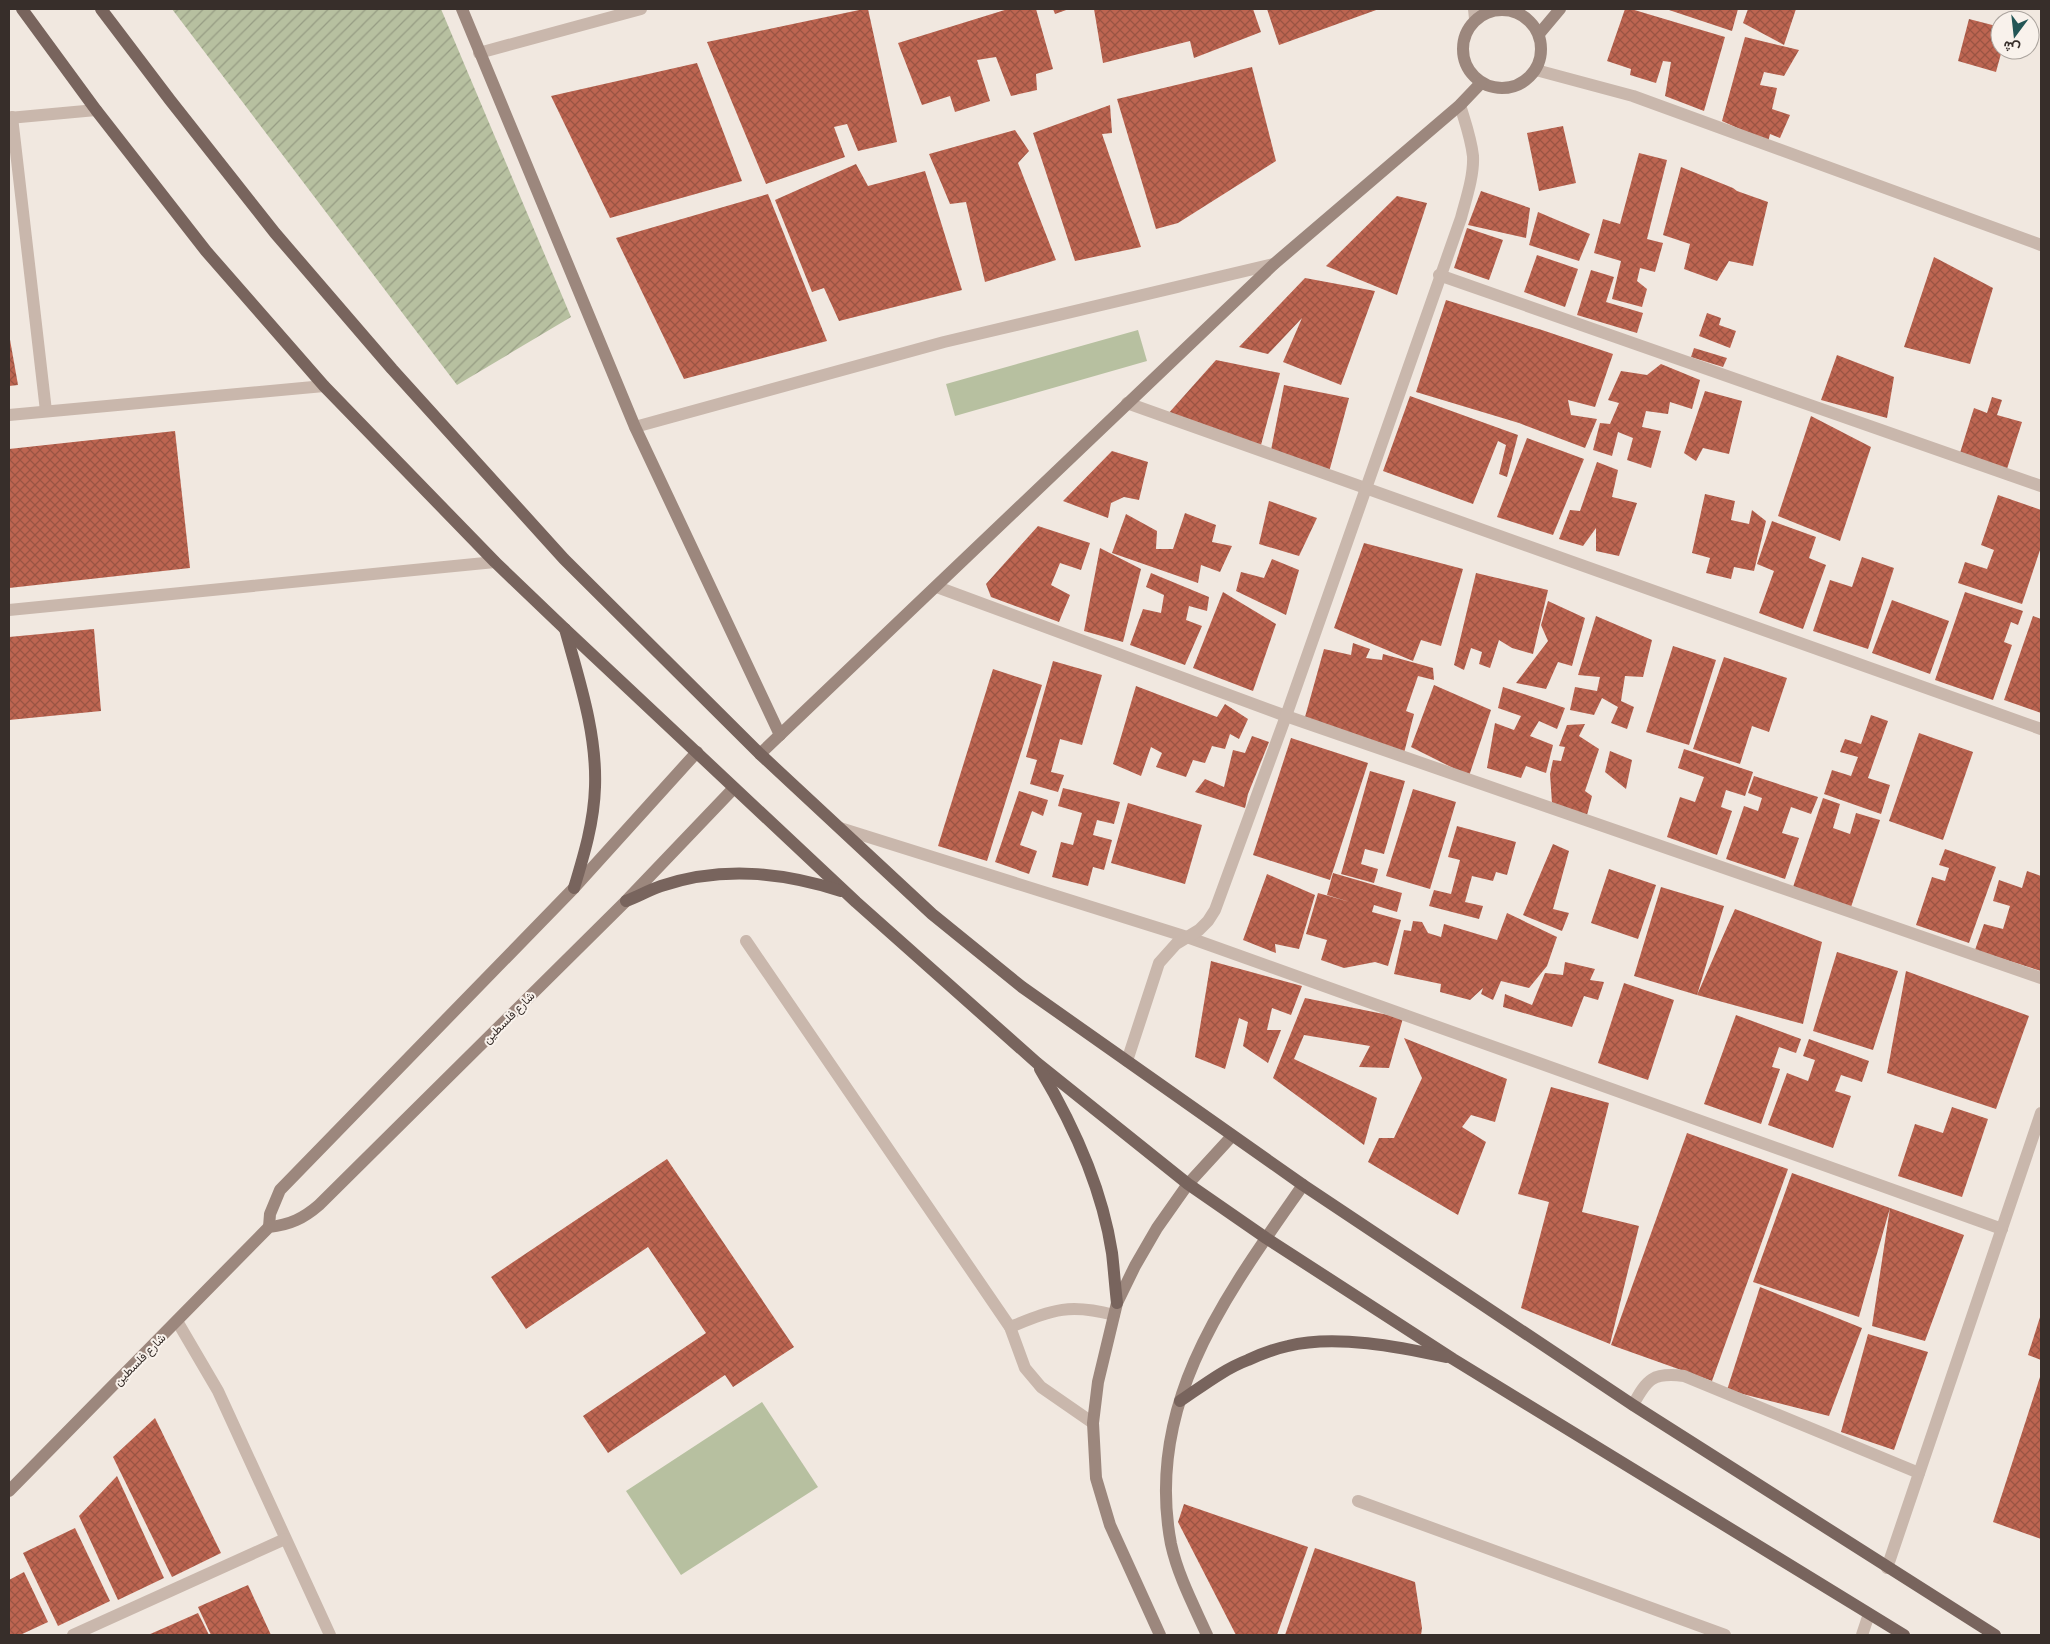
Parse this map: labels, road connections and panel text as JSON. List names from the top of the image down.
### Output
{
  "streets": {
    "street": ["شارع فلسطين"]
  },
  "north": "bottom"
}
